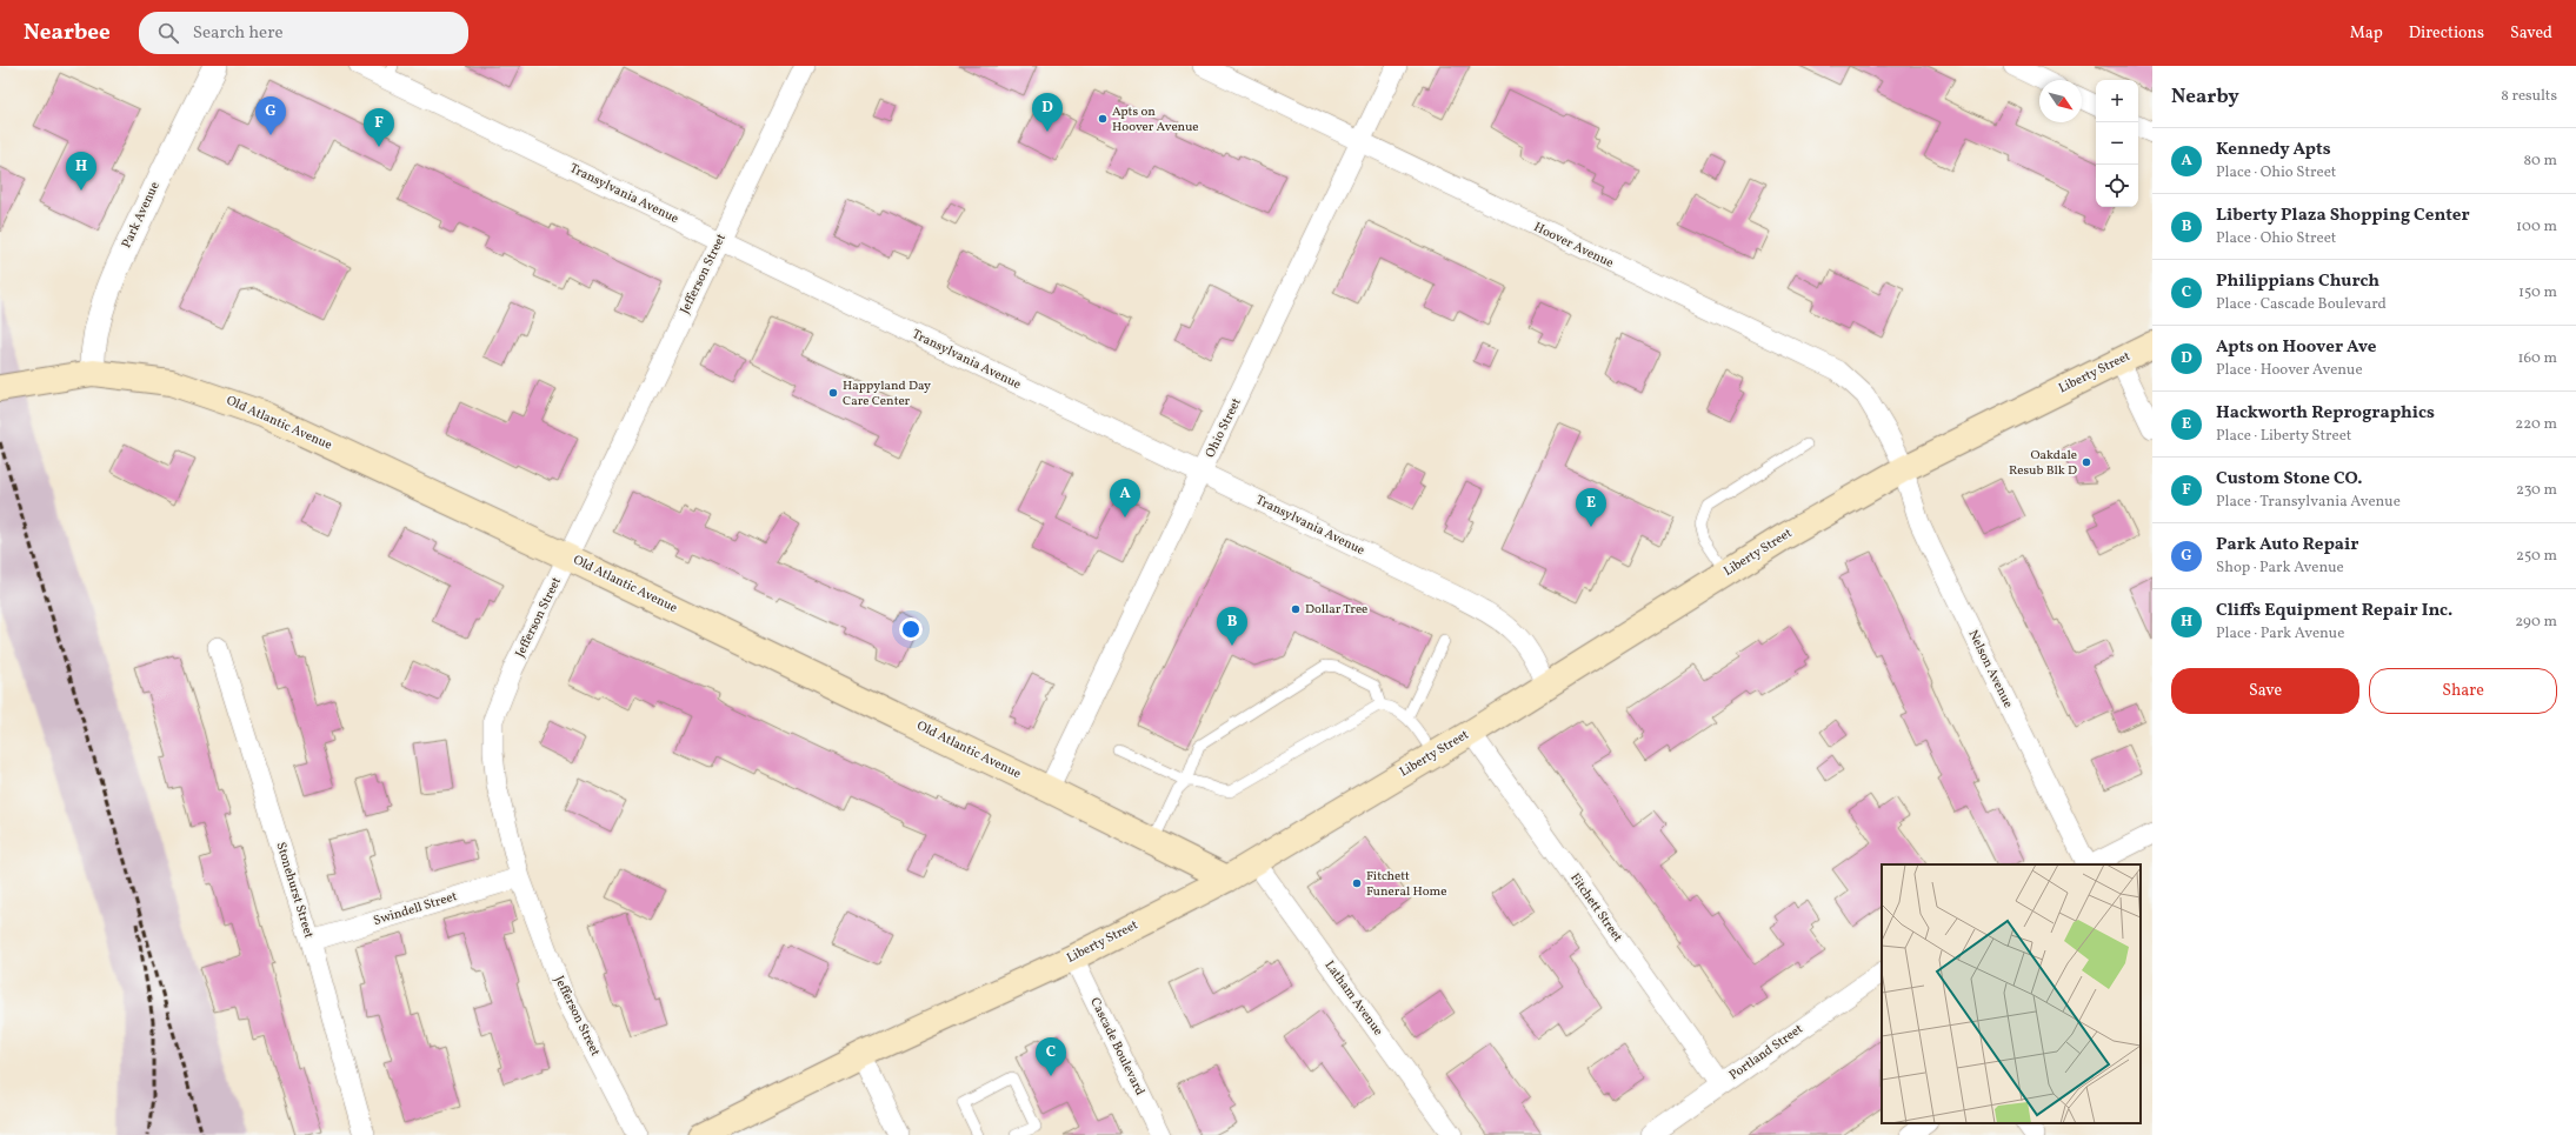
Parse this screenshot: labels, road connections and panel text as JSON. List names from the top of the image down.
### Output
{
  "streets": {
    "main road": ["Liberty Street", "Old Atlantic Avenue"],
    "street": [
      "Transylvania Avenue",
      "Park Avenue",
      "Hoover Avenue",
      "Jefferson Street",
      "Ohio Street",
      "Nelson Avenue",
      "Stonehurst Street",
      "Fitchett Street",
      "Swindell Street",
      "Latham Avenue",
      "Cascade Boulevard",
      "Portland Street"
    ]
  },
  "crossings": [
    ["Transylvania Avenue", "Jefferson Street"],
    ["Transylvania Avenue", "Liberty Street"],
    ["Transylvania Avenue", "Ohio Street"],
    ["Park Avenue", "Old Atlantic Avenue"],
    ["Hoover Avenue", "Liberty Street"],
    ["Hoover Avenue", "Ohio Street"],
    ["Hoover Avenue", "Nelson Avenue"],
    ["Jefferson Street", "Old Atlantic Avenue"],
    ["Jefferson Street", "Swindell Street"],
    ["Liberty Street", "Old Atlantic Avenue"],
    ["Liberty Street", "Nelson Avenue"],
    ["Liberty Street", "Fitchett Street"],
    ["Liberty Street", "Latham Avenue"],
    ["Liberty Street", "Cascade Boulevard"],
    ["Old Atlantic Avenue", "Ohio Street"],
    ["Stonehurst Street", "Swindell Street"],
    ["Fitchett Street", "Portland Street"]
  ],
  "places": [
    "Apts on Hoover Avenue",
    "Happyland Day Care Center",
    "Oakdale Resub Blk D",
    "Dollar Tree",
    "Fitchett Funeral Home"
  ],
  "north": "bottom right",
  "page": {
    "header": "Nearbee",
    "search": "Search here",
    "nav": ["Map", "Directions", "Saved"],
    "heading": ["Nearby", "8 results"],
    "map_buttons": ["+", "−"],
    "pins": [
      "D",
      "G",
      "F",
      "H",
      "A",
      "E",
      "B",
      "C"
    ],
    "list": [
      {
        "mark": "A",
        "name": "Kennedy Apts",
        "note": "Place · Ohio Street",
        "value": "80 m"
      },
      {
        "mark": "B",
        "name": "Liberty Plaza Shopping Center",
        "note": "Place · Ohio Street",
        "value": "100 m"
      },
      {
        "mark": "C",
        "name": "Philippians Church",
        "note": "Place · Cascade Boulevard",
        "value": "150 m"
      },
      {
        "mark": "D",
        "name": "Apts on Hoover Ave",
        "note": "Place · Hoover Avenue",
        "value": "160 m"
      },
      {
        "mark": "E",
        "name": "Hackworth Reprographics",
        "note": "Place · Liberty Street",
        "value": "220 m"
      },
      {
        "mark": "F",
        "name": "Custom Stone CO.",
        "note": "Place · Transylvania Avenue",
        "value": "230 m"
      },
      {
        "mark": "G",
        "name": "Park Auto Repair",
        "note": "Shop · Park Avenue",
        "value": "250 m"
      },
      {
        "mark": "H",
        "name": "Cliffs Equipment Repair Inc.",
        "note": "Place · Park Avenue",
        "value": "290 m"
      }
    ],
    "buttons": ["Save", "Share"]
  }
}
